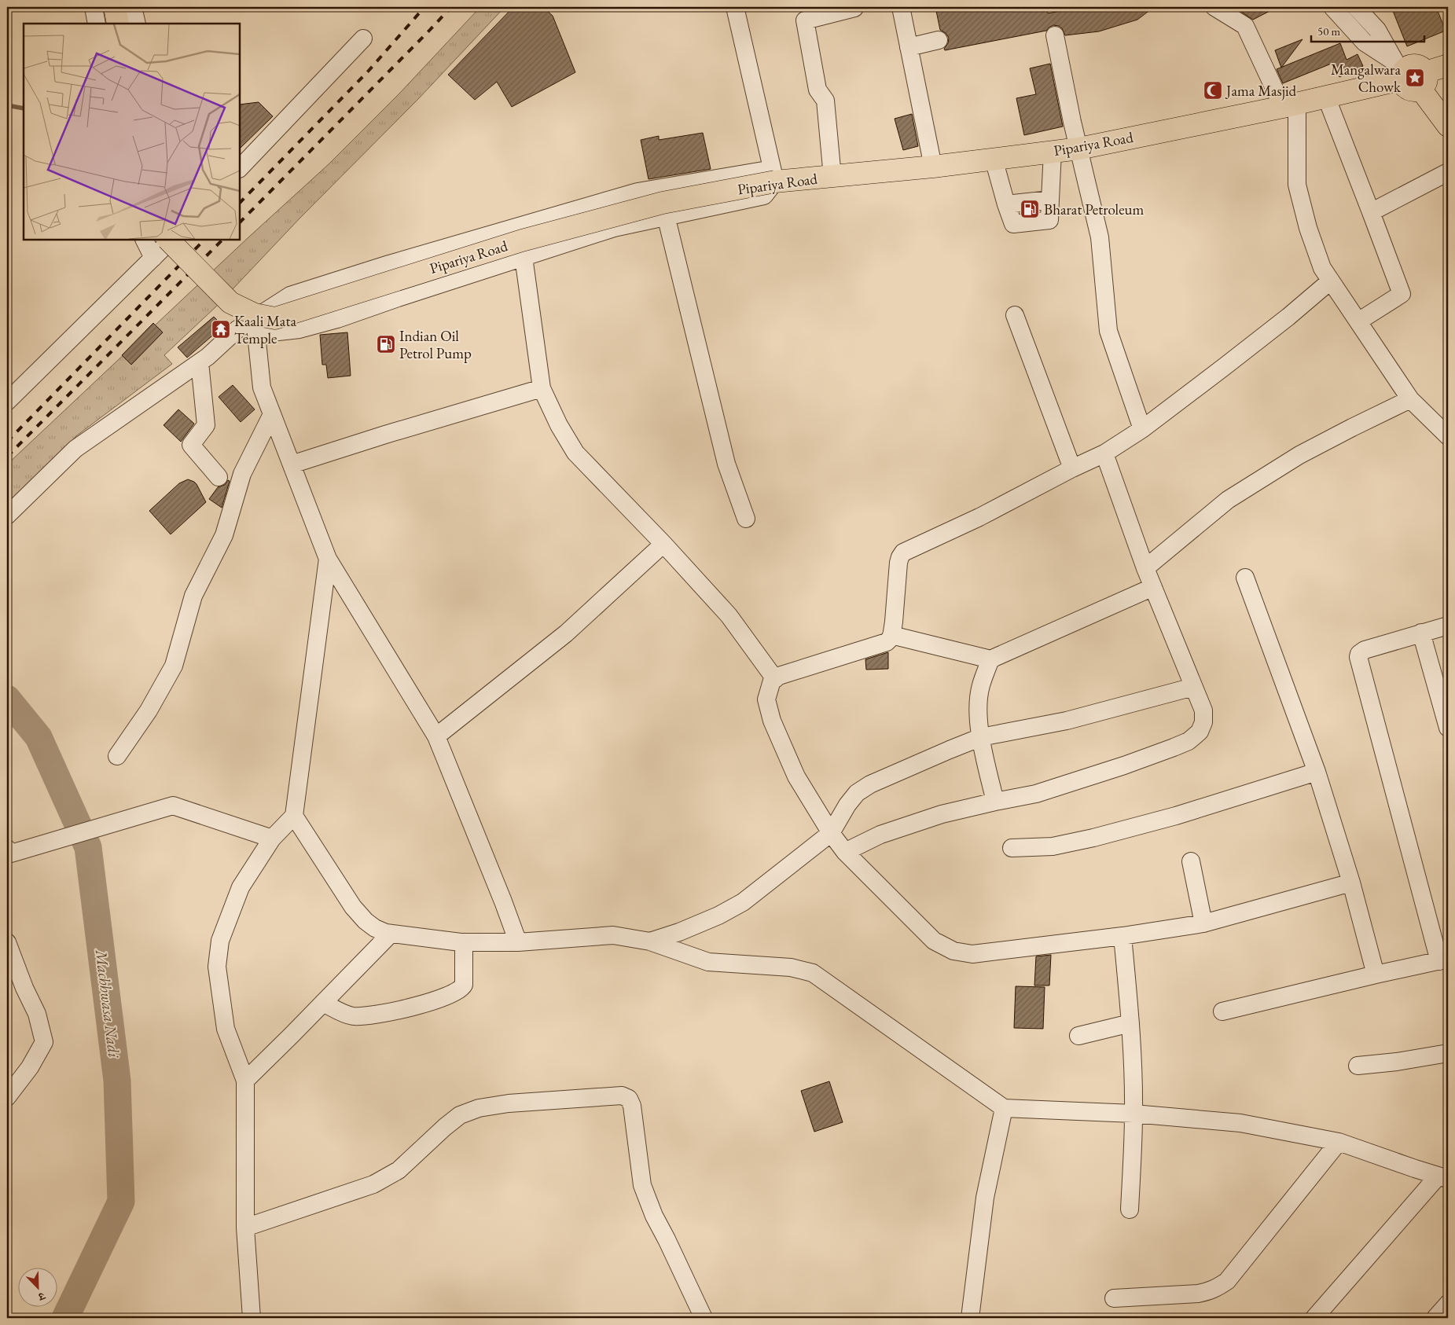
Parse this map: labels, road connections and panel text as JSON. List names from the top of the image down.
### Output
{
  "streets": {
    "main road": ["Pipariya Road"]
  },
  "water": ["Machhwasa Nadi"],
  "places": {
    "place": ["Mangalwara Chowk"],
    "mosque": ["Jama Masjid"],
    "fuel station": ["Bharat Petroleum", "Indian Oil Petrol Pump"],
    "temple": ["Kaali Mata Temple"]
  },
  "scale_bar": "50 m",
  "north": "bottom right"
}
